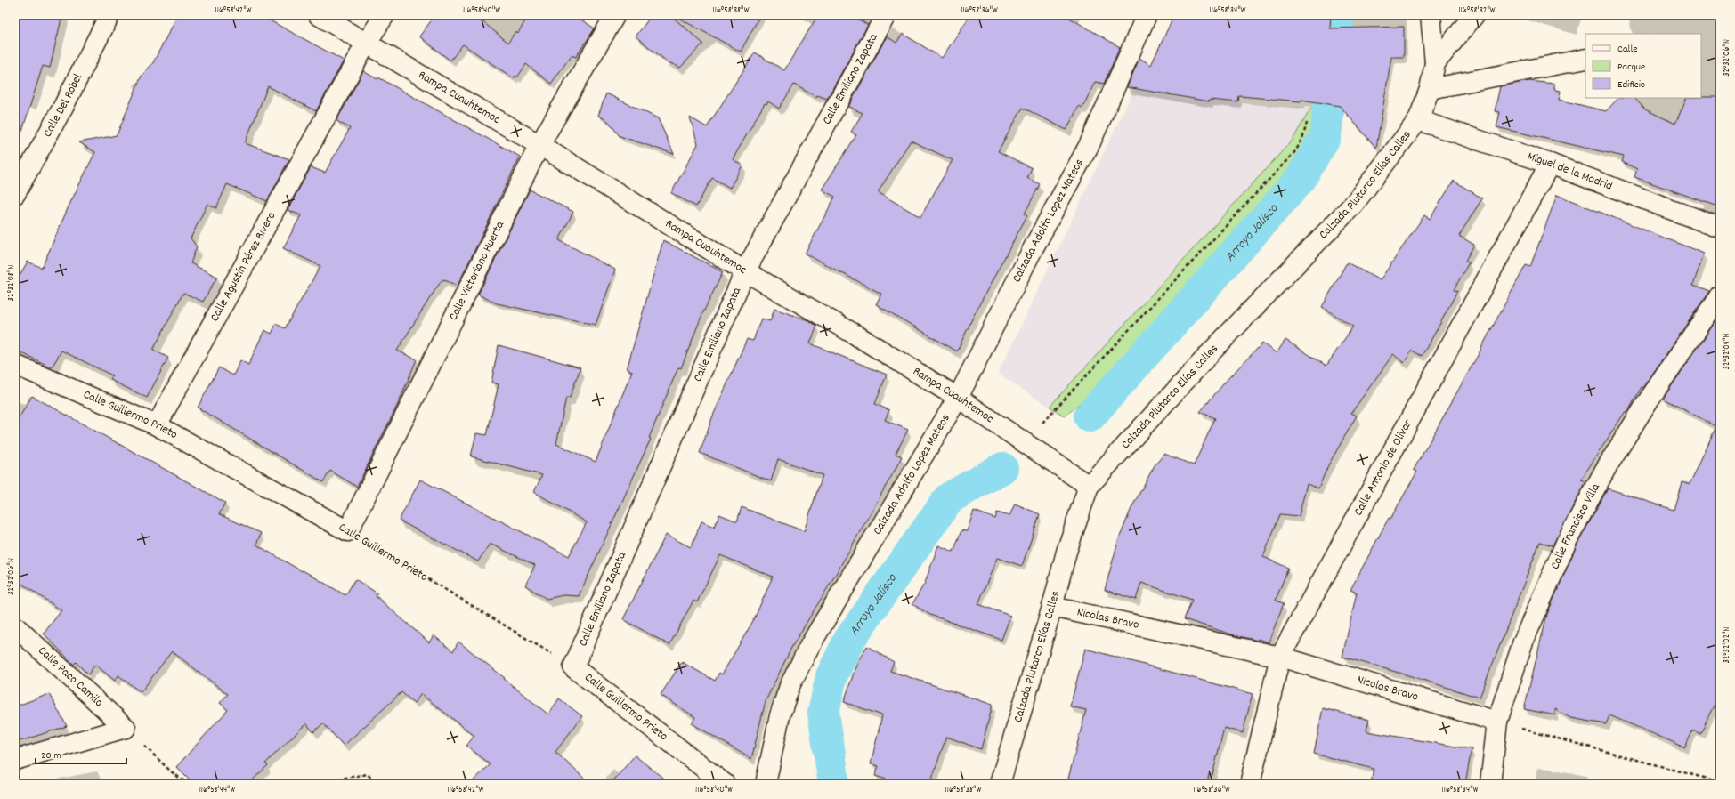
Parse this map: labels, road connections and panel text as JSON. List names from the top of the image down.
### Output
{
  "streets": {
    "street": [
      "Calle Emiliano Zapata",
      "Rampa Cuauhtemoc",
      "Calle Del Robel",
      "Miguel de la Madrid",
      "Calzada Plutarco Elías Calles",
      "Calzada Adolfo Lopez Mateos",
      "Calle Agustín Pérez Rivero",
      "Calle Victoriano Huerta",
      "Calle Guillermo Prieto",
      "Calle Antonio de Olivar",
      "Calle Francisco Villa",
      "Nicolas Bravo",
      "Calle Paco Camilo"
    ]
  },
  "crossings": [
    ["Calle Emiliano Zapata", "Rampa Cuauhtemoc"],
    ["Calle Emiliano Zapata", "Calle Guillermo Prieto"],
    ["Rampa Cuauhtemoc", "Calzada Plutarco Elías Calles"],
    ["Rampa Cuauhtemoc", "Calzada Adolfo Lopez Mateos"],
    ["Rampa Cuauhtemoc", "Calle Agustín Pérez Rivero"],
    ["Rampa Cuauhtemoc", "Calle Victoriano Huerta"],
    ["Miguel de la Madrid", "Calzada Plutarco Elías Calles"],
    ["Miguel de la Madrid", "Calle Antonio de Olivar"],
    ["Calzada Plutarco Elías Calles", "Nicolas Bravo"],
    ["Calle Agustín Pérez Rivero", "Calle Guillermo Prieto"],
    ["Calle Victoriano Huerta", "Calle Guillermo Prieto"],
    ["Calle Antonio de Olivar", "Nicolas Bravo"],
    ["Calle Francisco Villa", "Nicolas Bravo"]
  ],
  "water": ["Arroyo Jalisco"],
  "legend": ["Calle", "Parque", "Edificio"],
  "scale_bar": "20 m",
  "coordinates": [
    "116°58'42\"W",
    "116°58'40\"W",
    "116°58'38\"W",
    "116°58'36\"W",
    "116°58'34\"W",
    "116°58'32\"W",
    "32°32'06\"N",
    "32°32'08\"N",
    "32°32'04\"N",
    "32°32'02\"N",
    "116°58'44\"W"
  ]
}
